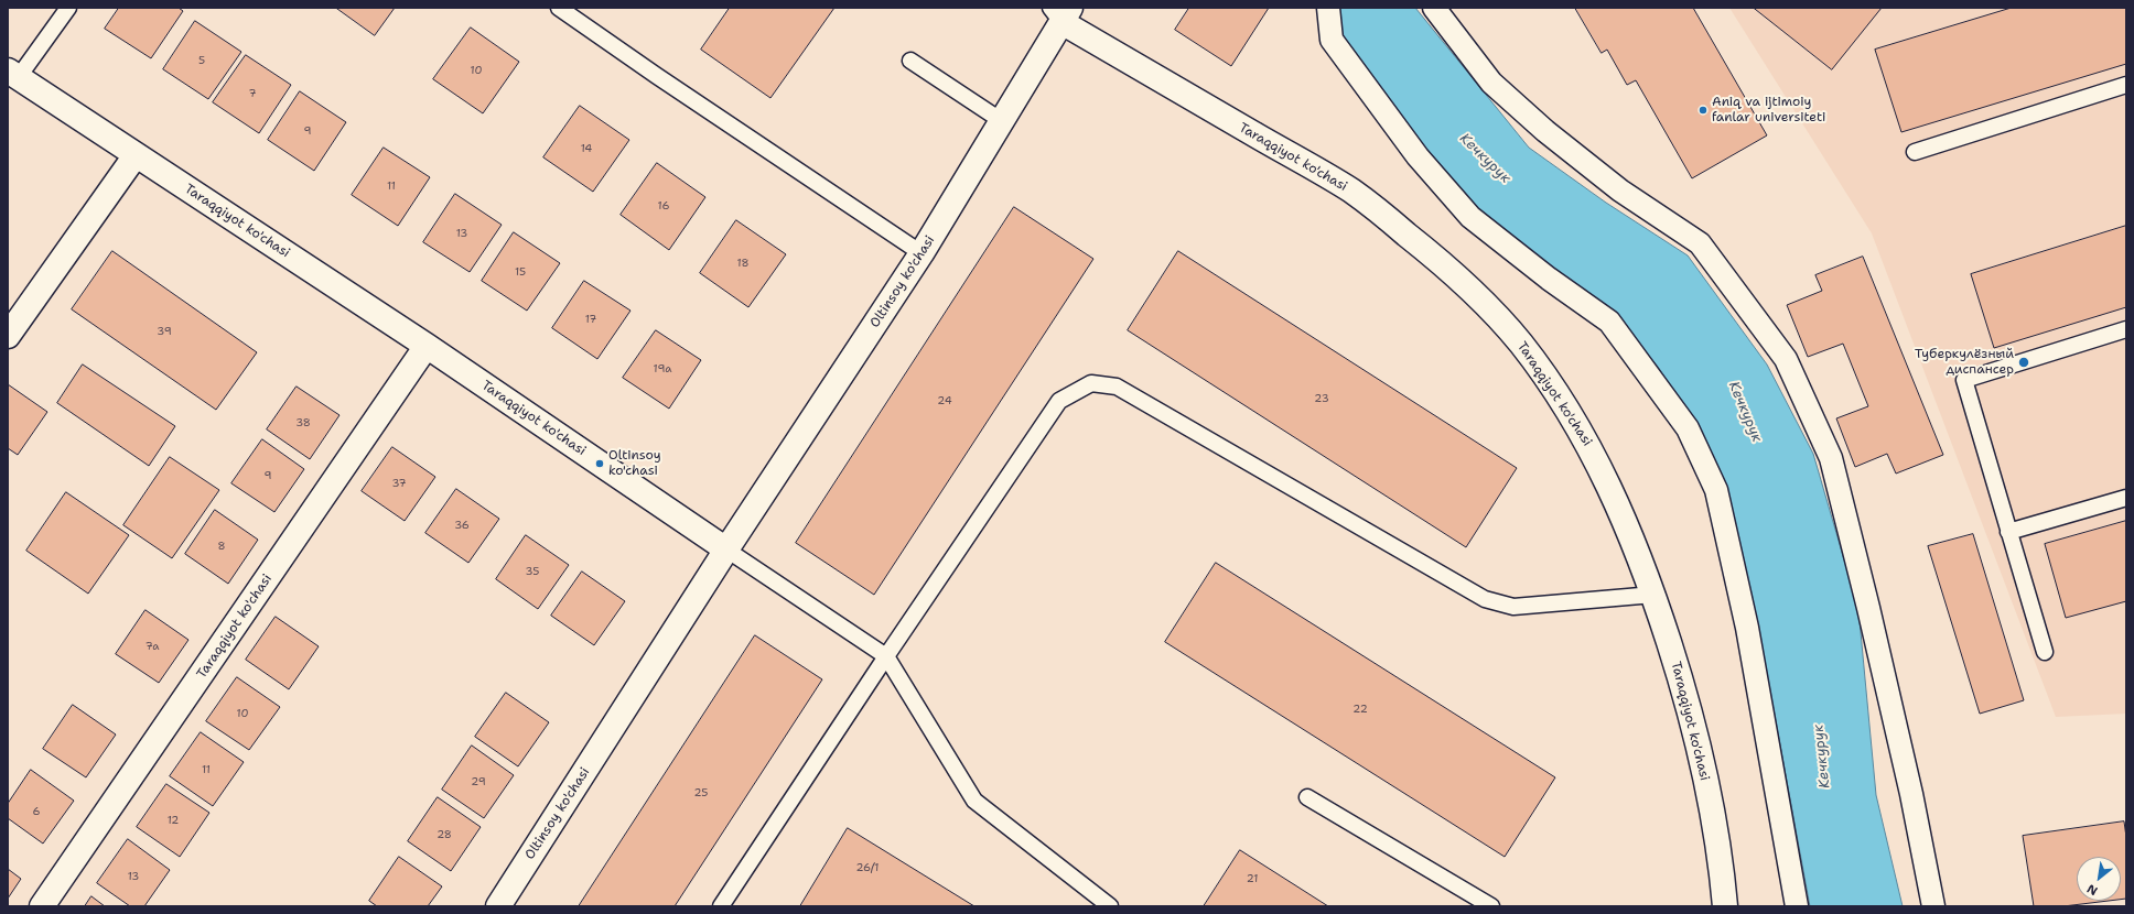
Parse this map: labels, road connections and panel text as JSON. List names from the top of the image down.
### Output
{
  "streets": {
    "street": ["Taraqqiyot ko'chasi", "Oltinsoy ko'chasi"]
  },
  "crossings": [
    ["Taraqqiyot ko'chasi", "Oltinsoy ko'chasi"]
  ],
  "water": ["Кечкурук"],
  "places": ["Aniq va ijtimoiy fanlar universiteti", "Туберкулёзный диспансер", "Oltinsoy ko'chasi"],
  "house_numbers": [
    "5",
    "10",
    "7",
    "9",
    "14",
    "11",
    "16",
    "13",
    "18",
    "15",
    "17",
    "39",
    "19a",
    "23",
    "24",
    "38",
    "9",
    "37",
    "36",
    "8",
    "35",
    "7a",
    "22",
    "10",
    "11",
    "29",
    "25",
    "6",
    "12",
    "28",
    "26/1",
    "13",
    "21"
  ],
  "north": "bottom left"
}
